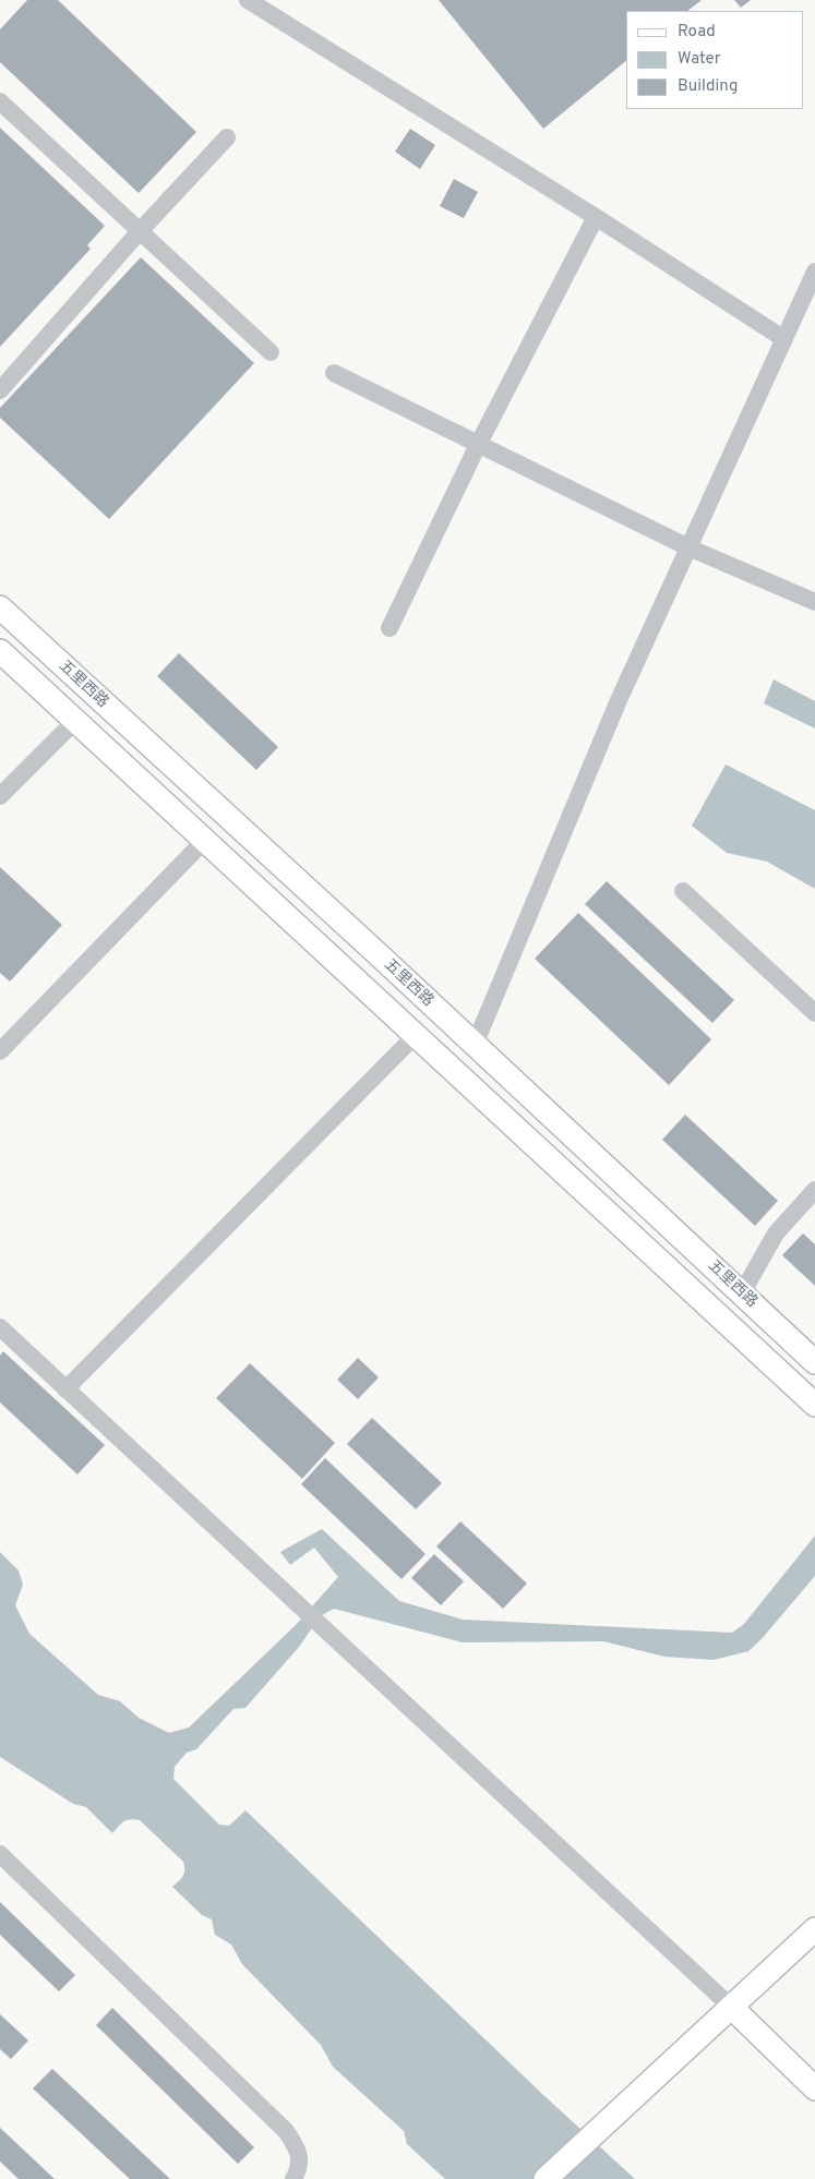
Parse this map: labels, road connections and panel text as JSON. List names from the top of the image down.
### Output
{
  "streets": {
    "main road": ["五里西路"]
  },
  "legend": ["Road", "Water", "Building"]
}
